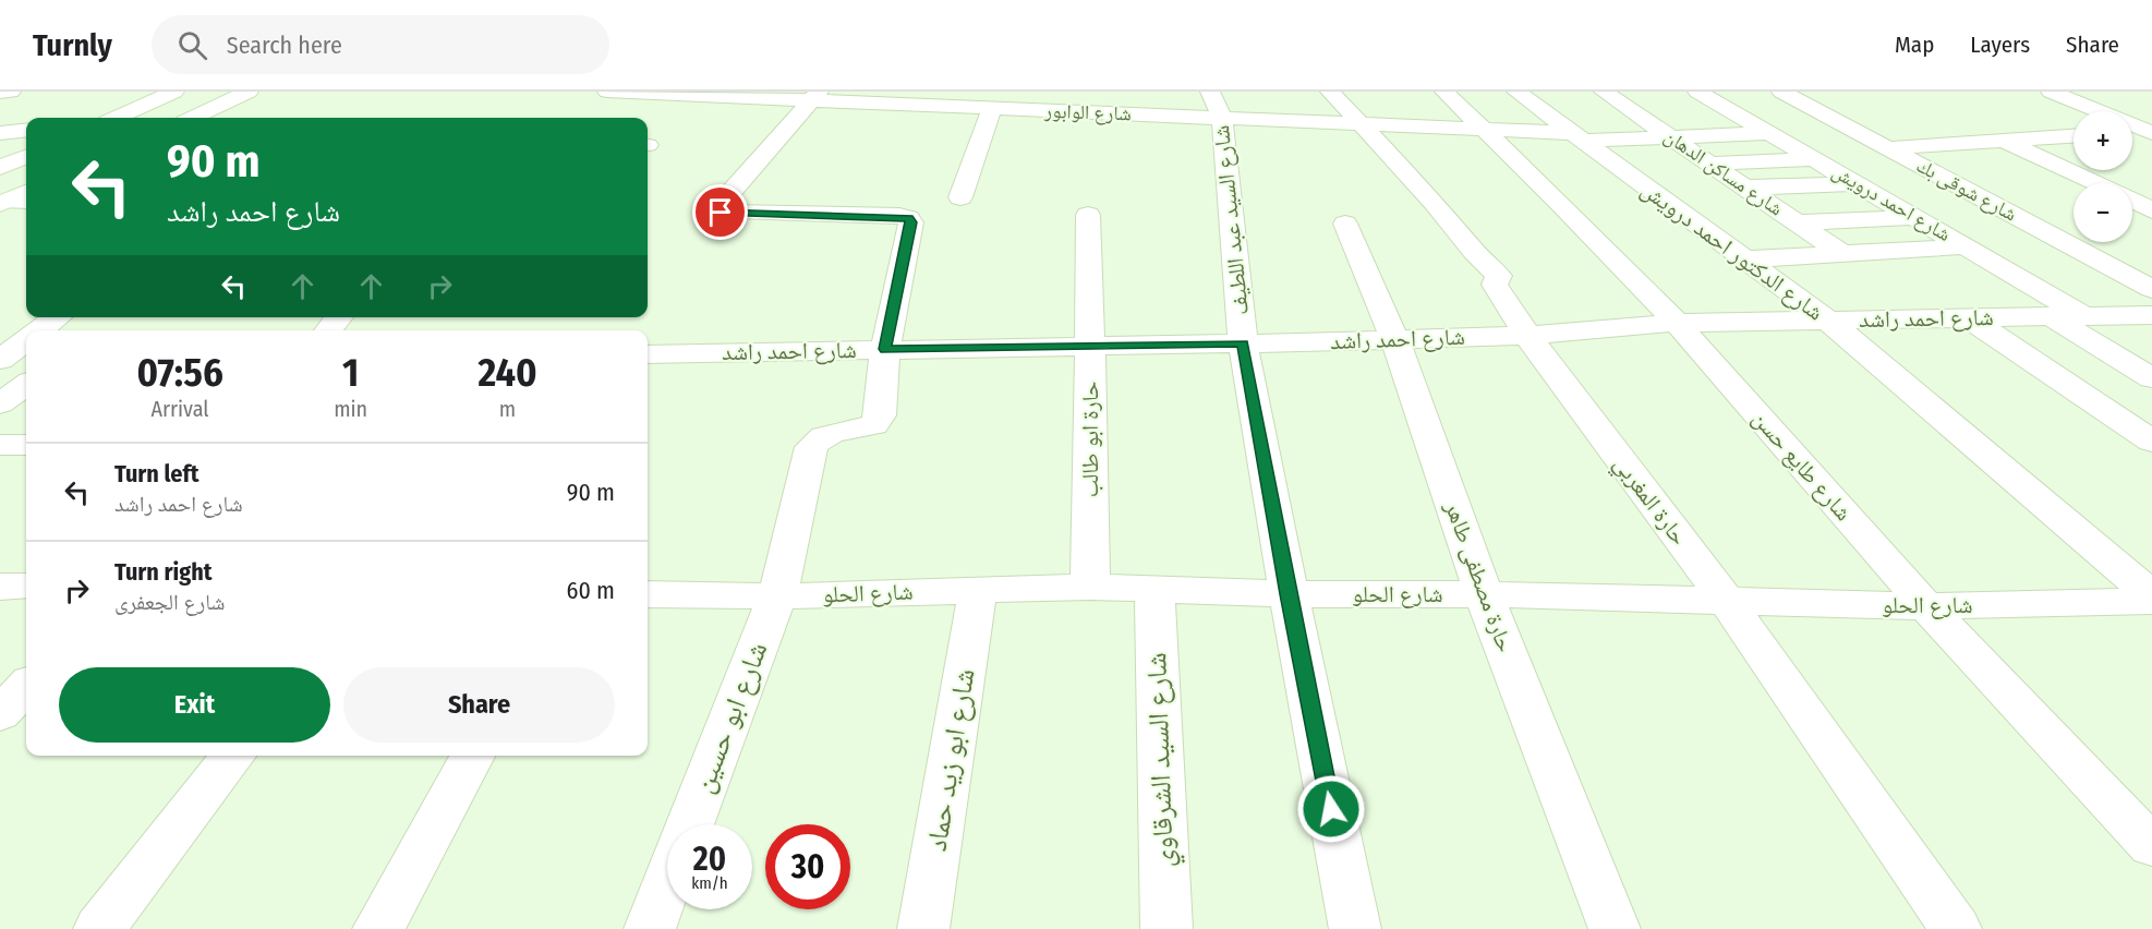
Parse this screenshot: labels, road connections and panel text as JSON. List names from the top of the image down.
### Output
{
  "streets": {
    "street": [
      "شارع الوابور",
      "شارع مساكن الدهان",
      "شارع شوقى بك",
      "شارع احمد درويش",
      "شارع السيد عبد اللطيف",
      "شارع الدكتور احمد درويش",
      "شارع احمد راشد",
      "حارة ابو طالب",
      "شارع طايع حسن",
      "حارة المغربي",
      "حارة مصطفى طاهر",
      "شارع الحلو",
      "شارع ابو حسين",
      "شارع ابو زيد حماد",
      "شارع السيد الشرقاوي"
    ]
  },
  "crossings": [
    ["شارع الوابور", "شارع مساكن الدهان"],
    ["شارع الوابور", "شارع احمد درويش"],
    ["شارع الوابور", "شارع السيد عبد اللطيف"],
    ["شارع الوابور", "شارع الدكتور احمد درويش"],
    ["شارع الوابور", "شارع طايع حسن"],
    ["شارع الوابور", "حارة المغربي"],
    ["شارع الوابور", "شارع ابو حسين"],
    ["شارع احمد درويش", "شارع احمد راشد"],
    ["شارع السيد عبد اللطيف", "شارع احمد راشد"],
    ["شارع السيد عبد اللطيف", "شارع الحلو"],
    ["شارع الدكتور احمد درويش", "شارع احمد راشد"],
    ["شارع احمد راشد", "حارة ابو طالب"],
    ["شارع احمد راشد", "شارع طايع حسن"],
    ["شارع احمد راشد", "حارة المغربي"],
    ["شارع احمد راشد", "حارة مصطفى طاهر"],
    ["شارع احمد راشد", "شارع ابو حسين"],
    ["حارة ابو طالب", "شارع الحلو"],
    ["شارع طايع حسن", "شارع الحلو"],
    ["حارة المغربي", "شارع الحلو"],
    ["حارة مصطفى طاهر", "شارع الحلو"],
    ["شارع الحلو", "شارع ابو حسين"],
    ["شارع الحلو", "شارع ابو زيد حماد"],
    ["شارع الحلو", "شارع السيد الشرقاوي"]
  ],
  "page": {
    "header": "Turnly",
    "search": "Search here",
    "nav": ["Map", "Layers", "Share"],
    "map_buttons": ["+", "−"],
    "turn": ["90 m", "شارع احمد راشد"],
    "eta": [
      "07:56",
      "Arrival",
      "1",
      "min",
      "240",
      "m"
    ],
    "list": [
      {
        "name": "Turn left",
        "note": "شارع احمد راشد",
        "value": "90 m"
      },
      {
        "name": "Turn right",
        "note": "شارع الجعفرى",
        "value": "60 m"
      }
    ],
    "buttons": ["Exit", "Share"],
    "speed": "20 km/h",
    "limit": "30"
  }
}
